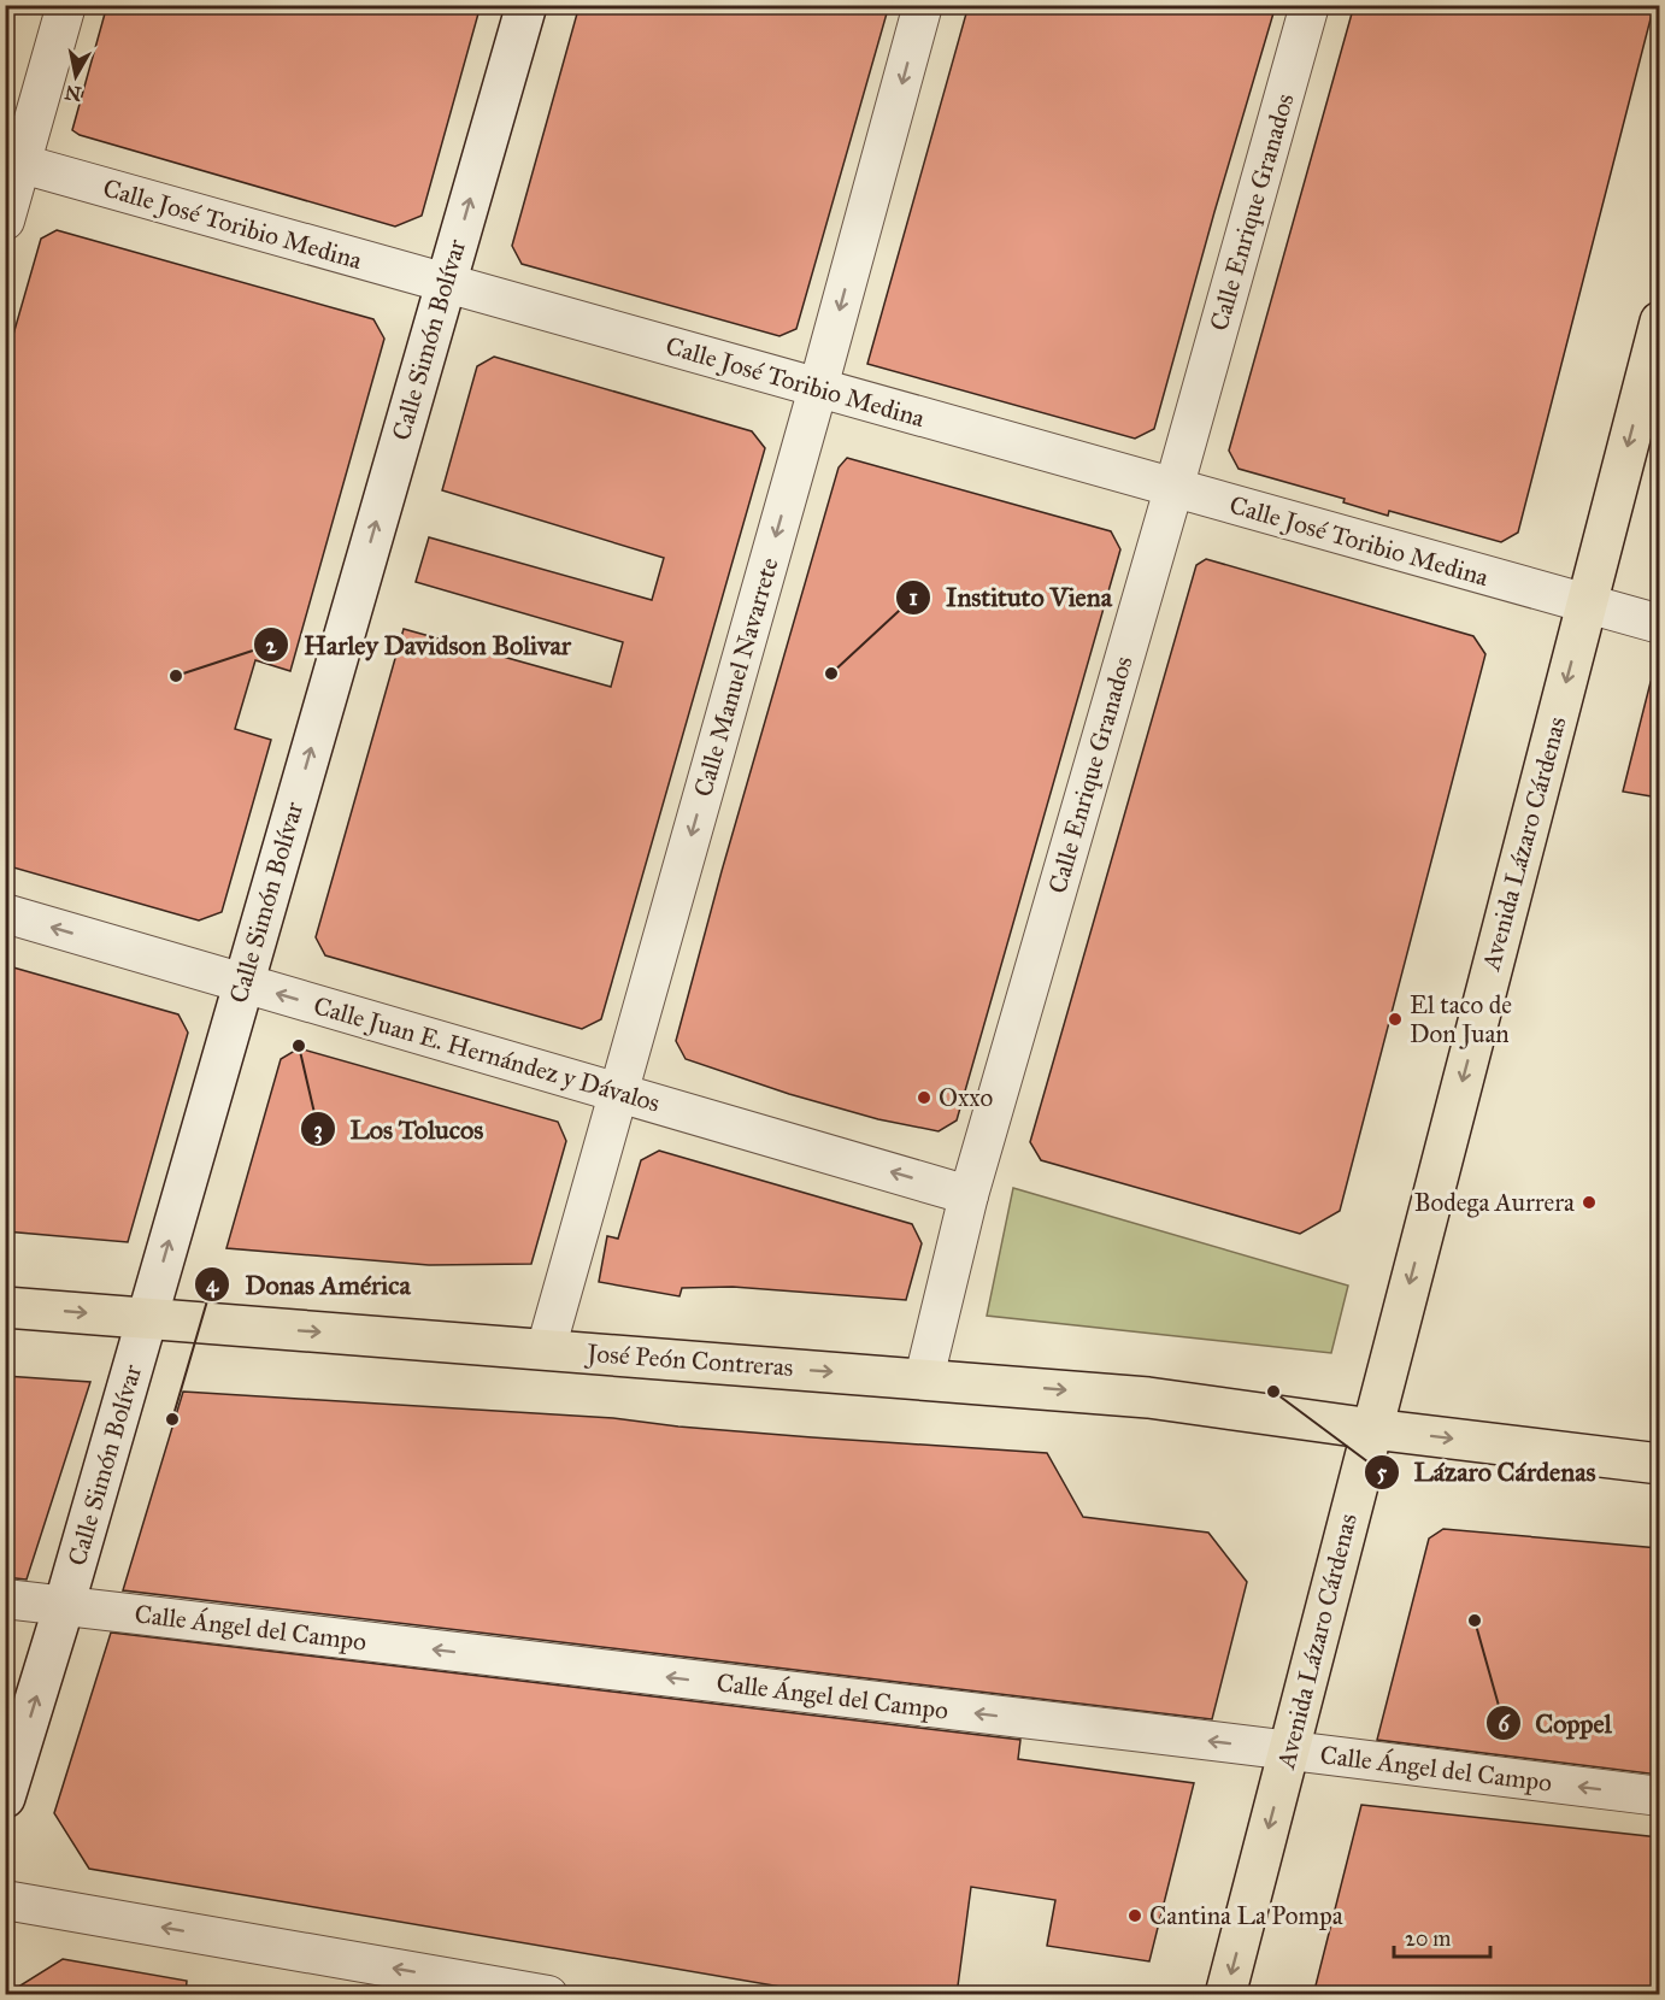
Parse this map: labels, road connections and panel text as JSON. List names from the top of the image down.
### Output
{
  "streets": {
    "main road": ["Avenida Lázaro Cárdenas", "José Peón Contreras"],
    "street": [
      "Calle Enrique Granados",
      "Calle José Toribio Medina",
      "Calle Simón Bolívar",
      "Calle Manuel Navarrete",
      "Calle Juan E. Hernández y Dávalos",
      "Calle Ángel del Campo"
    ]
  },
  "crossings": [
    ["Calle Enrique Granados", "Calle José Toribio Medina"],
    ["Calle Enrique Granados", "Calle Juan E. Hernández y Dávalos"],
    ["Calle Enrique Granados", "José Peón Contreras"],
    ["Calle José Toribio Medina", "Calle Simón Bolívar"],
    ["Calle José Toribio Medina", "Calle Manuel Navarrete"],
    ["Calle José Toribio Medina", "Avenida Lázaro Cárdenas"],
    ["Calle Simón Bolívar", "Calle Juan E. Hernández y Dávalos"],
    ["Calle Simón Bolívar", "José Peón Contreras"],
    ["Calle Simón Bolívar", "Calle Ángel del Campo"],
    ["Calle Manuel Navarrete", "Calle Juan E. Hernández y Dávalos"],
    ["Calle Manuel Navarrete", "José Peón Contreras"],
    ["Avenida Lázaro Cárdenas", "José Peón Contreras"],
    ["Avenida Lázaro Cárdenas", "Calle Ángel del Campo"]
  ],
  "one_way": [
    "Calle Simón Bolívar",
    "Calle Manuel Navarrete",
    "Avenida Lázaro Cárdenas",
    "Calle Juan E. Hernández y Dávalos",
    "José Peón Contreras"
  ],
  "places": [
    "Instituto Viena",
    "Harley Davidson Bolivar",
    "El taco de Don Juan",
    "Los Tolucos",
    "Oxxo",
    "Bodega Aurrera",
    "Lázaro Cárdenas",
    "Donas América",
    "Coppel",
    "Cantina La Pompa"
  ],
  "scale_bar": "20 m",
  "north": "bottom"
}
